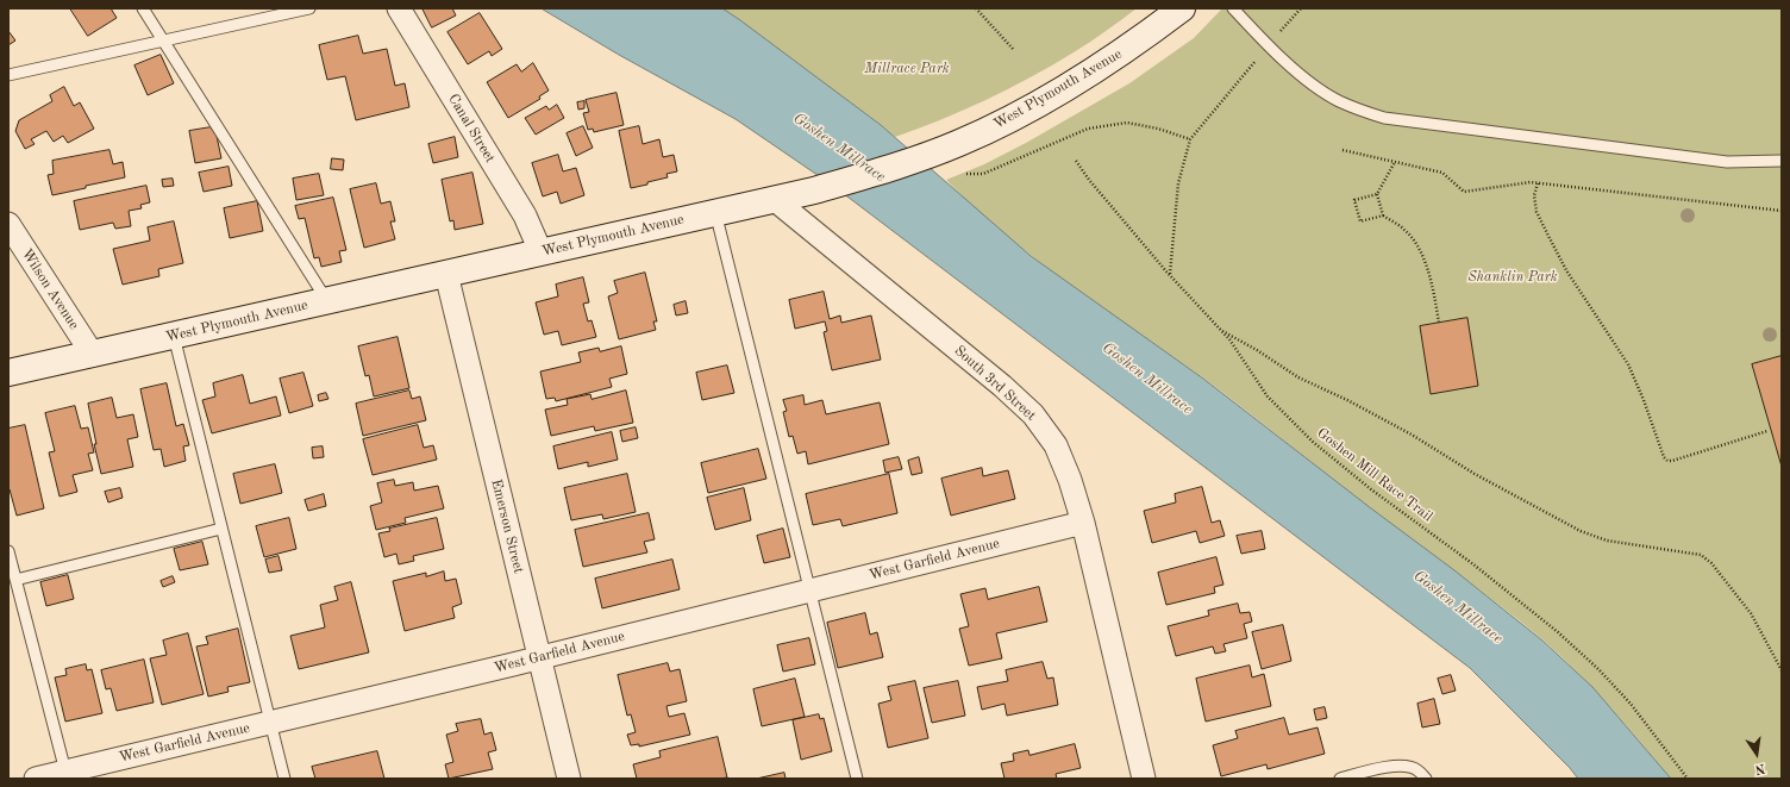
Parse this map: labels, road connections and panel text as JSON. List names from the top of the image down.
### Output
{
  "streets": {
    "main road": ["West Plymouth Avenue"],
    "street": [
      "Canal Street",
      "Wilson Avenue",
      "South 3rd Street",
      "Emerson Street",
      "West Garfield Avenue"
    ],
    "path": ["Goshen Mill Race Trail"]
  },
  "crossings": [
    ["West Plymouth Avenue", "Canal Street"],
    ["West Plymouth Avenue", "Wilson Avenue"],
    ["West Plymouth Avenue", "South 3rd Street"],
    ["West Plymouth Avenue", "Emerson Street"],
    ["South 3rd Street", "West Garfield Avenue"],
    ["Emerson Street", "West Garfield Avenue"]
  ],
  "water": ["Goshen Millrace"],
  "parks": ["Millrace Park", "Shanklin Park"],
  "north": "bottom"
}
